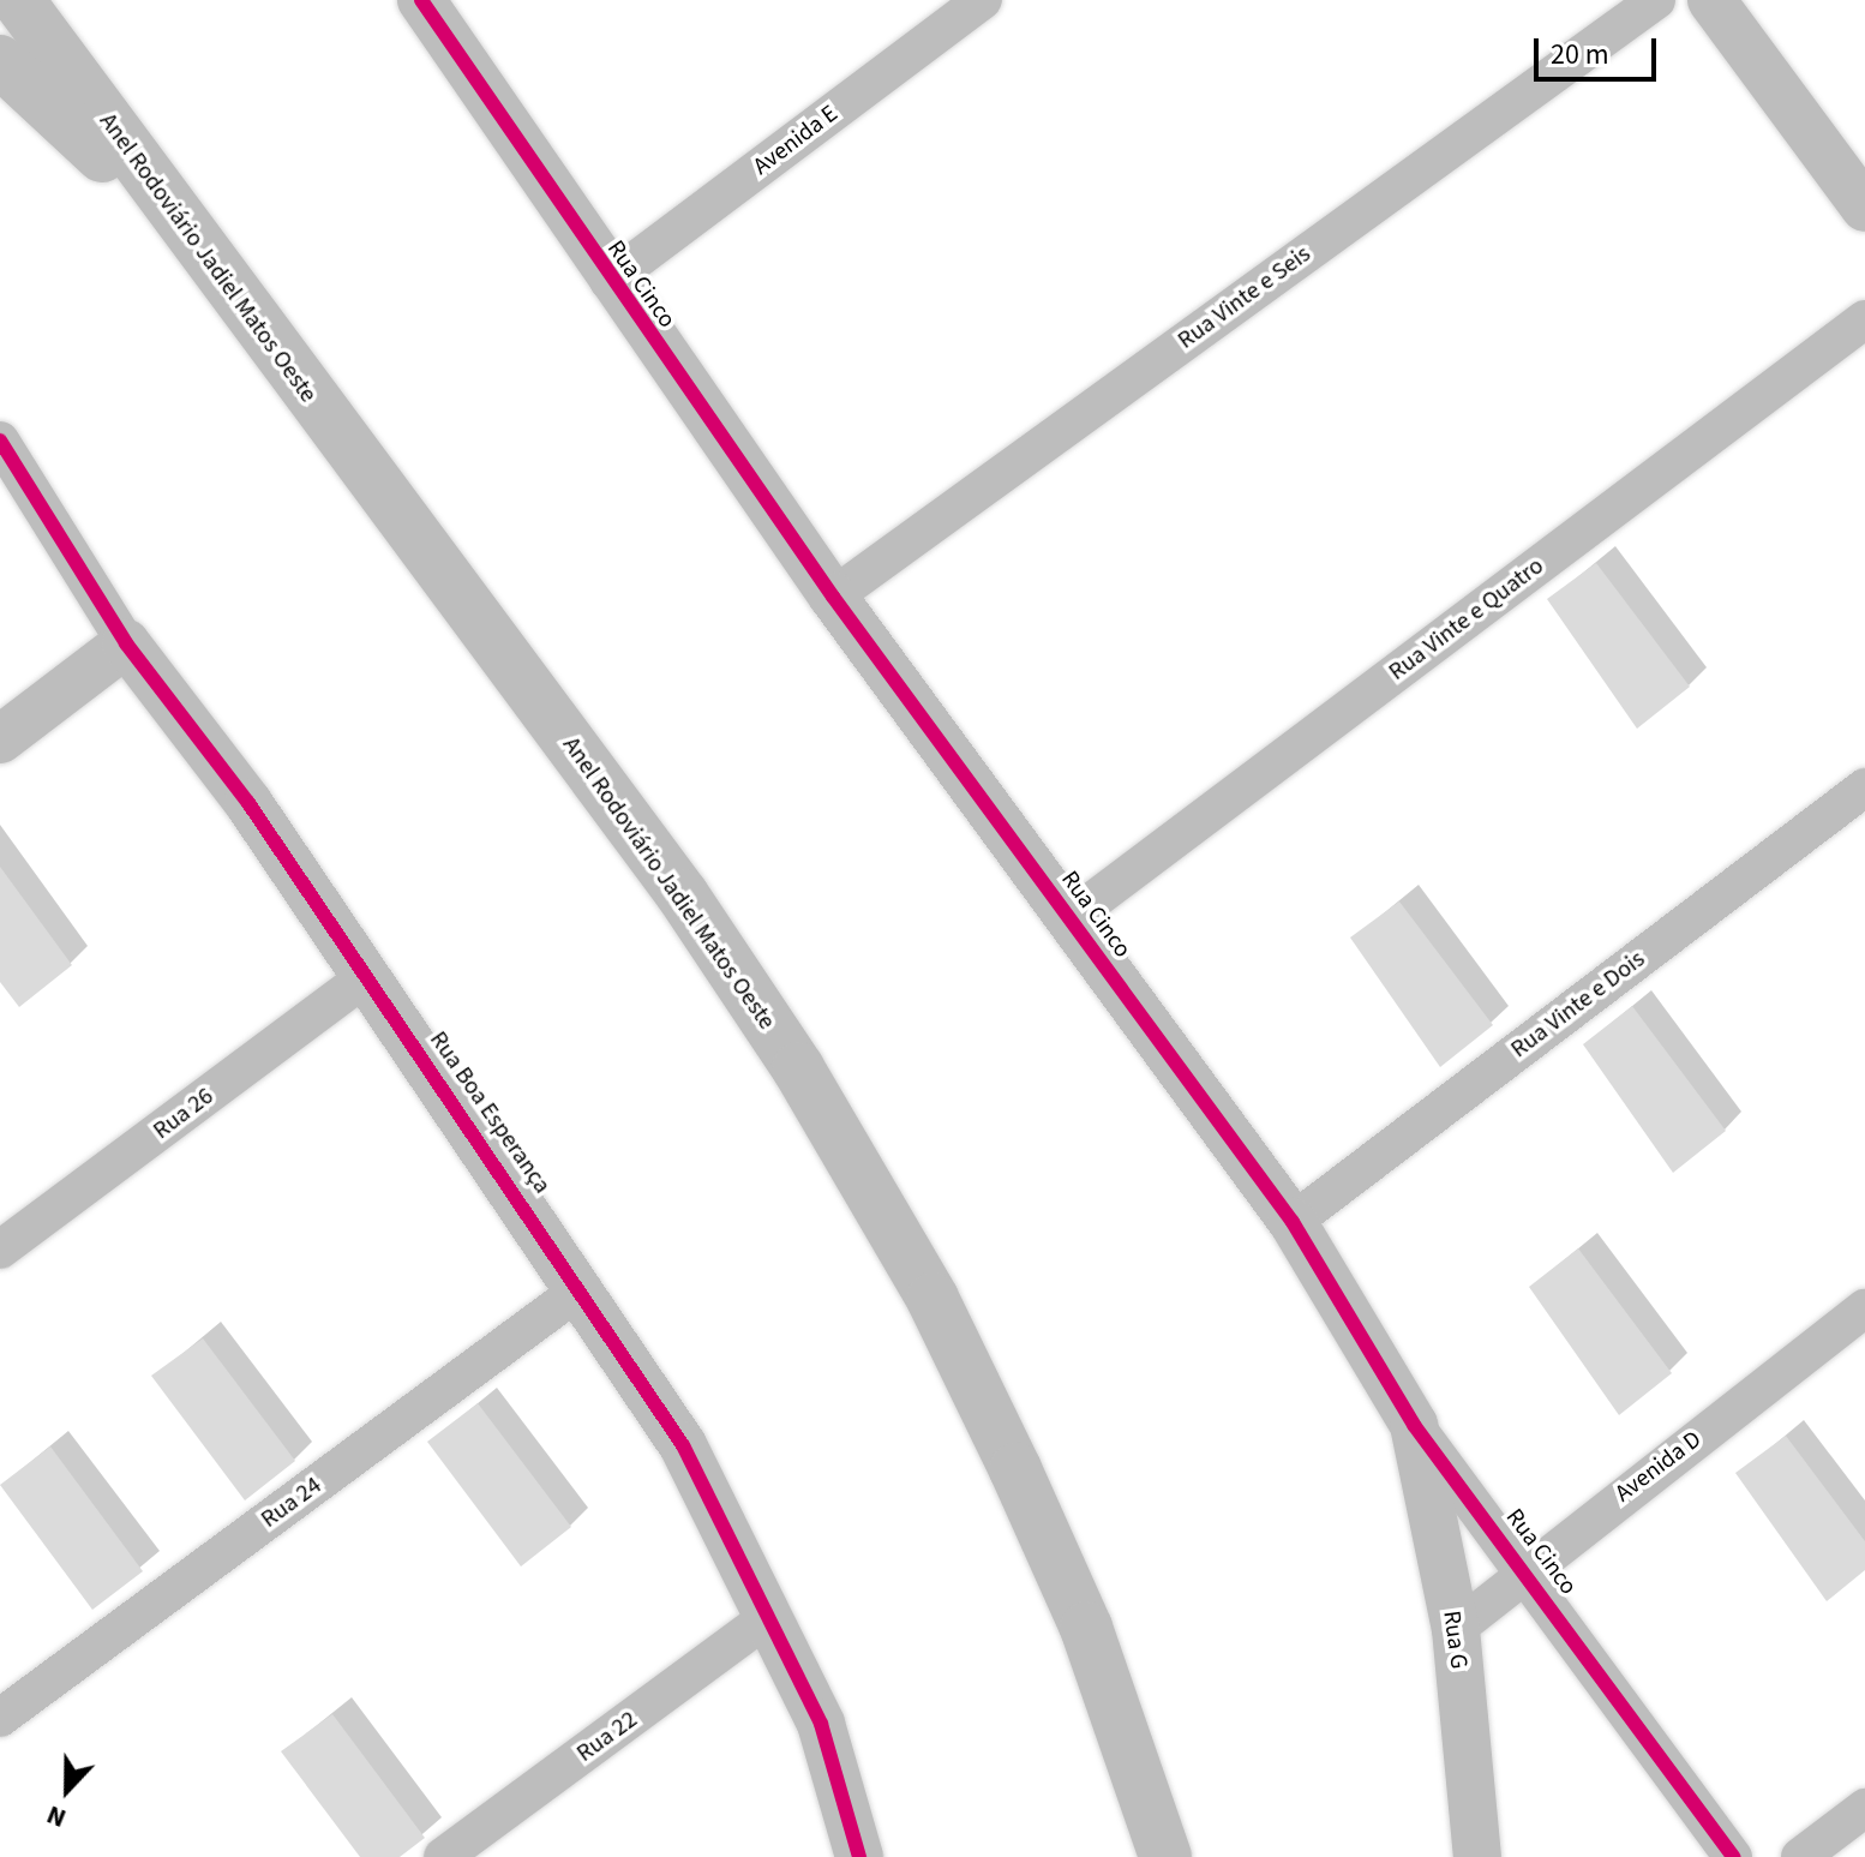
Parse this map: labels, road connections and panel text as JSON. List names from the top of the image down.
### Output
{
  "streets": {
    "highway": ["Anel Rodoviário Jadiel Matos Oeste"],
    "street": [
      "Avenida E",
      "Rua Cinco",
      "Rua Vinte e Seis",
      "Rua Vinte e Quatro",
      "Rua Vinte e Dois",
      "Rua Boa Esperança",
      "Rua 26",
      "Avenida D",
      "Rua 24",
      "Rua G",
      "Rua 22"
    ]
  },
  "crossings": [
    ["Avenida E", "Rua Cinco"],
    ["Rua Cinco", "Rua Vinte e Seis"],
    ["Rua Cinco", "Rua Vinte e Quatro"],
    ["Rua Cinco", "Rua Vinte e Dois"],
    ["Rua Cinco", "Avenida D"],
    ["Rua Cinco", "Rua G"],
    ["Rua Boa Esperança", "Rua 26"],
    ["Rua Boa Esperança", "Rua 24"],
    ["Rua Boa Esperança", "Rua 22"],
    ["Avenida D", "Rua G"]
  ],
  "scale_bar": "20 m",
  "north": "bottom"
}
